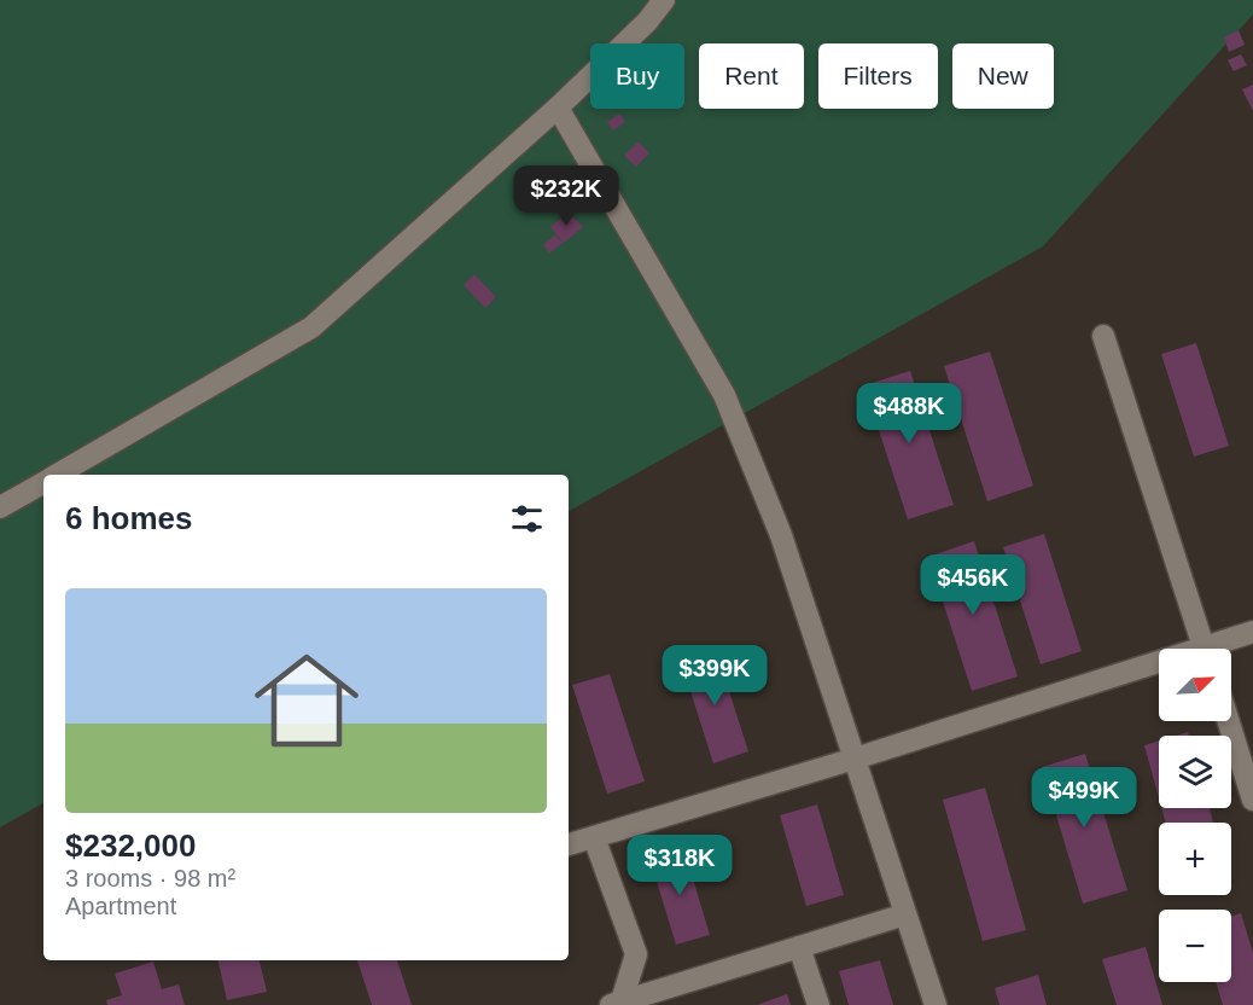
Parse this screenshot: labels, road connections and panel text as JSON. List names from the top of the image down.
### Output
{
  "north": "top right",
  "page": {
    "chip": [
      "Buy",
      "Rent",
      "Filters",
      "New"
    ],
    "price": [
      "$232K",
      "$488K",
      "$456K",
      "$399K",
      "$499K",
      "$318K"
    ],
    "heading": "6 homes",
    "list": [
      {
        "name": "$232,000",
        "note": "3 rooms · 98 m² · Apartment"
      }
    ],
    "map_buttons": ["+", "−"]
  }
}
